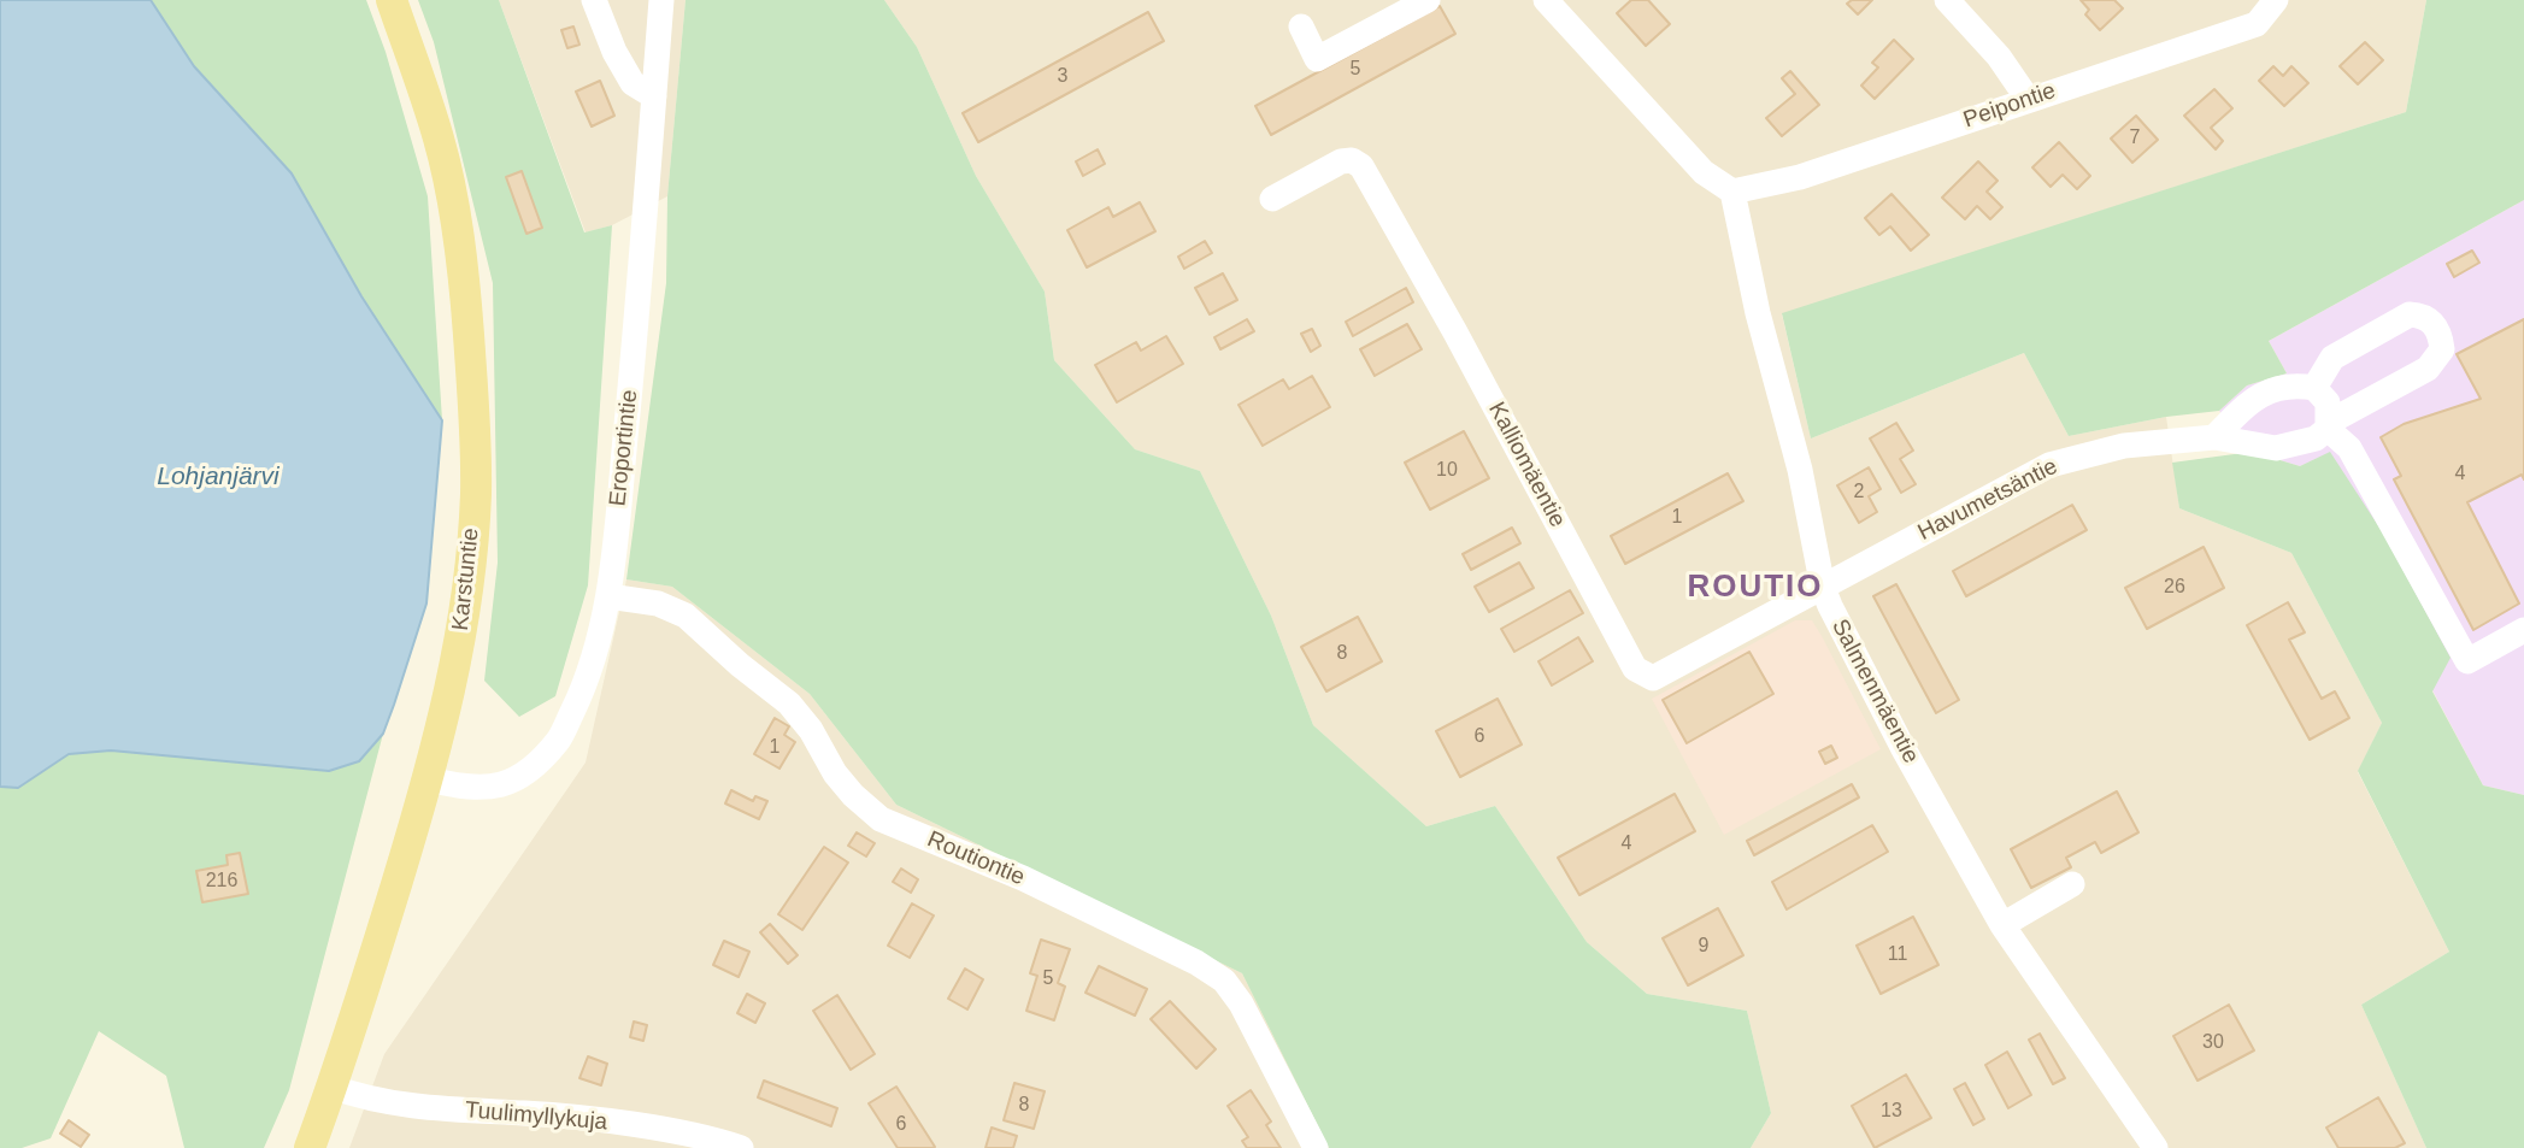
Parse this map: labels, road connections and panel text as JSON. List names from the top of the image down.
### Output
{
  "streets": {
    "main road": ["Karstuntie"],
    "street": [
      "Peipontie",
      "Eroportintie",
      "Kalliomäentie",
      "Havumetsäntie",
      "Salmenmäentie",
      "Routiontie",
      "Tuulimyllykuja"
    ]
  },
  "crossings": [
    ["Peipontie", "Salmenmäentie"],
    ["Eroportintie", "Karstuntie"],
    ["Eroportintie", "Routiontie"],
    ["Kalliomäentie", "Havumetsäntie"],
    ["Kalliomäentie", "Salmenmäentie"],
    ["Havumetsäntie", "Salmenmäentie"],
    ["Karstuntie", "Tuulimyllykuja"]
  ],
  "districts": ["ROUTIO"],
  "water": ["Lohjanjärvi"],
  "house_numbers": [
    "5",
    "3",
    "7",
    "10",
    "4",
    "2",
    "1",
    "26",
    "8",
    "6",
    "1",
    "4",
    "216",
    "9",
    "11",
    "5",
    "30",
    "8",
    "13",
    "6"
  ]
}
